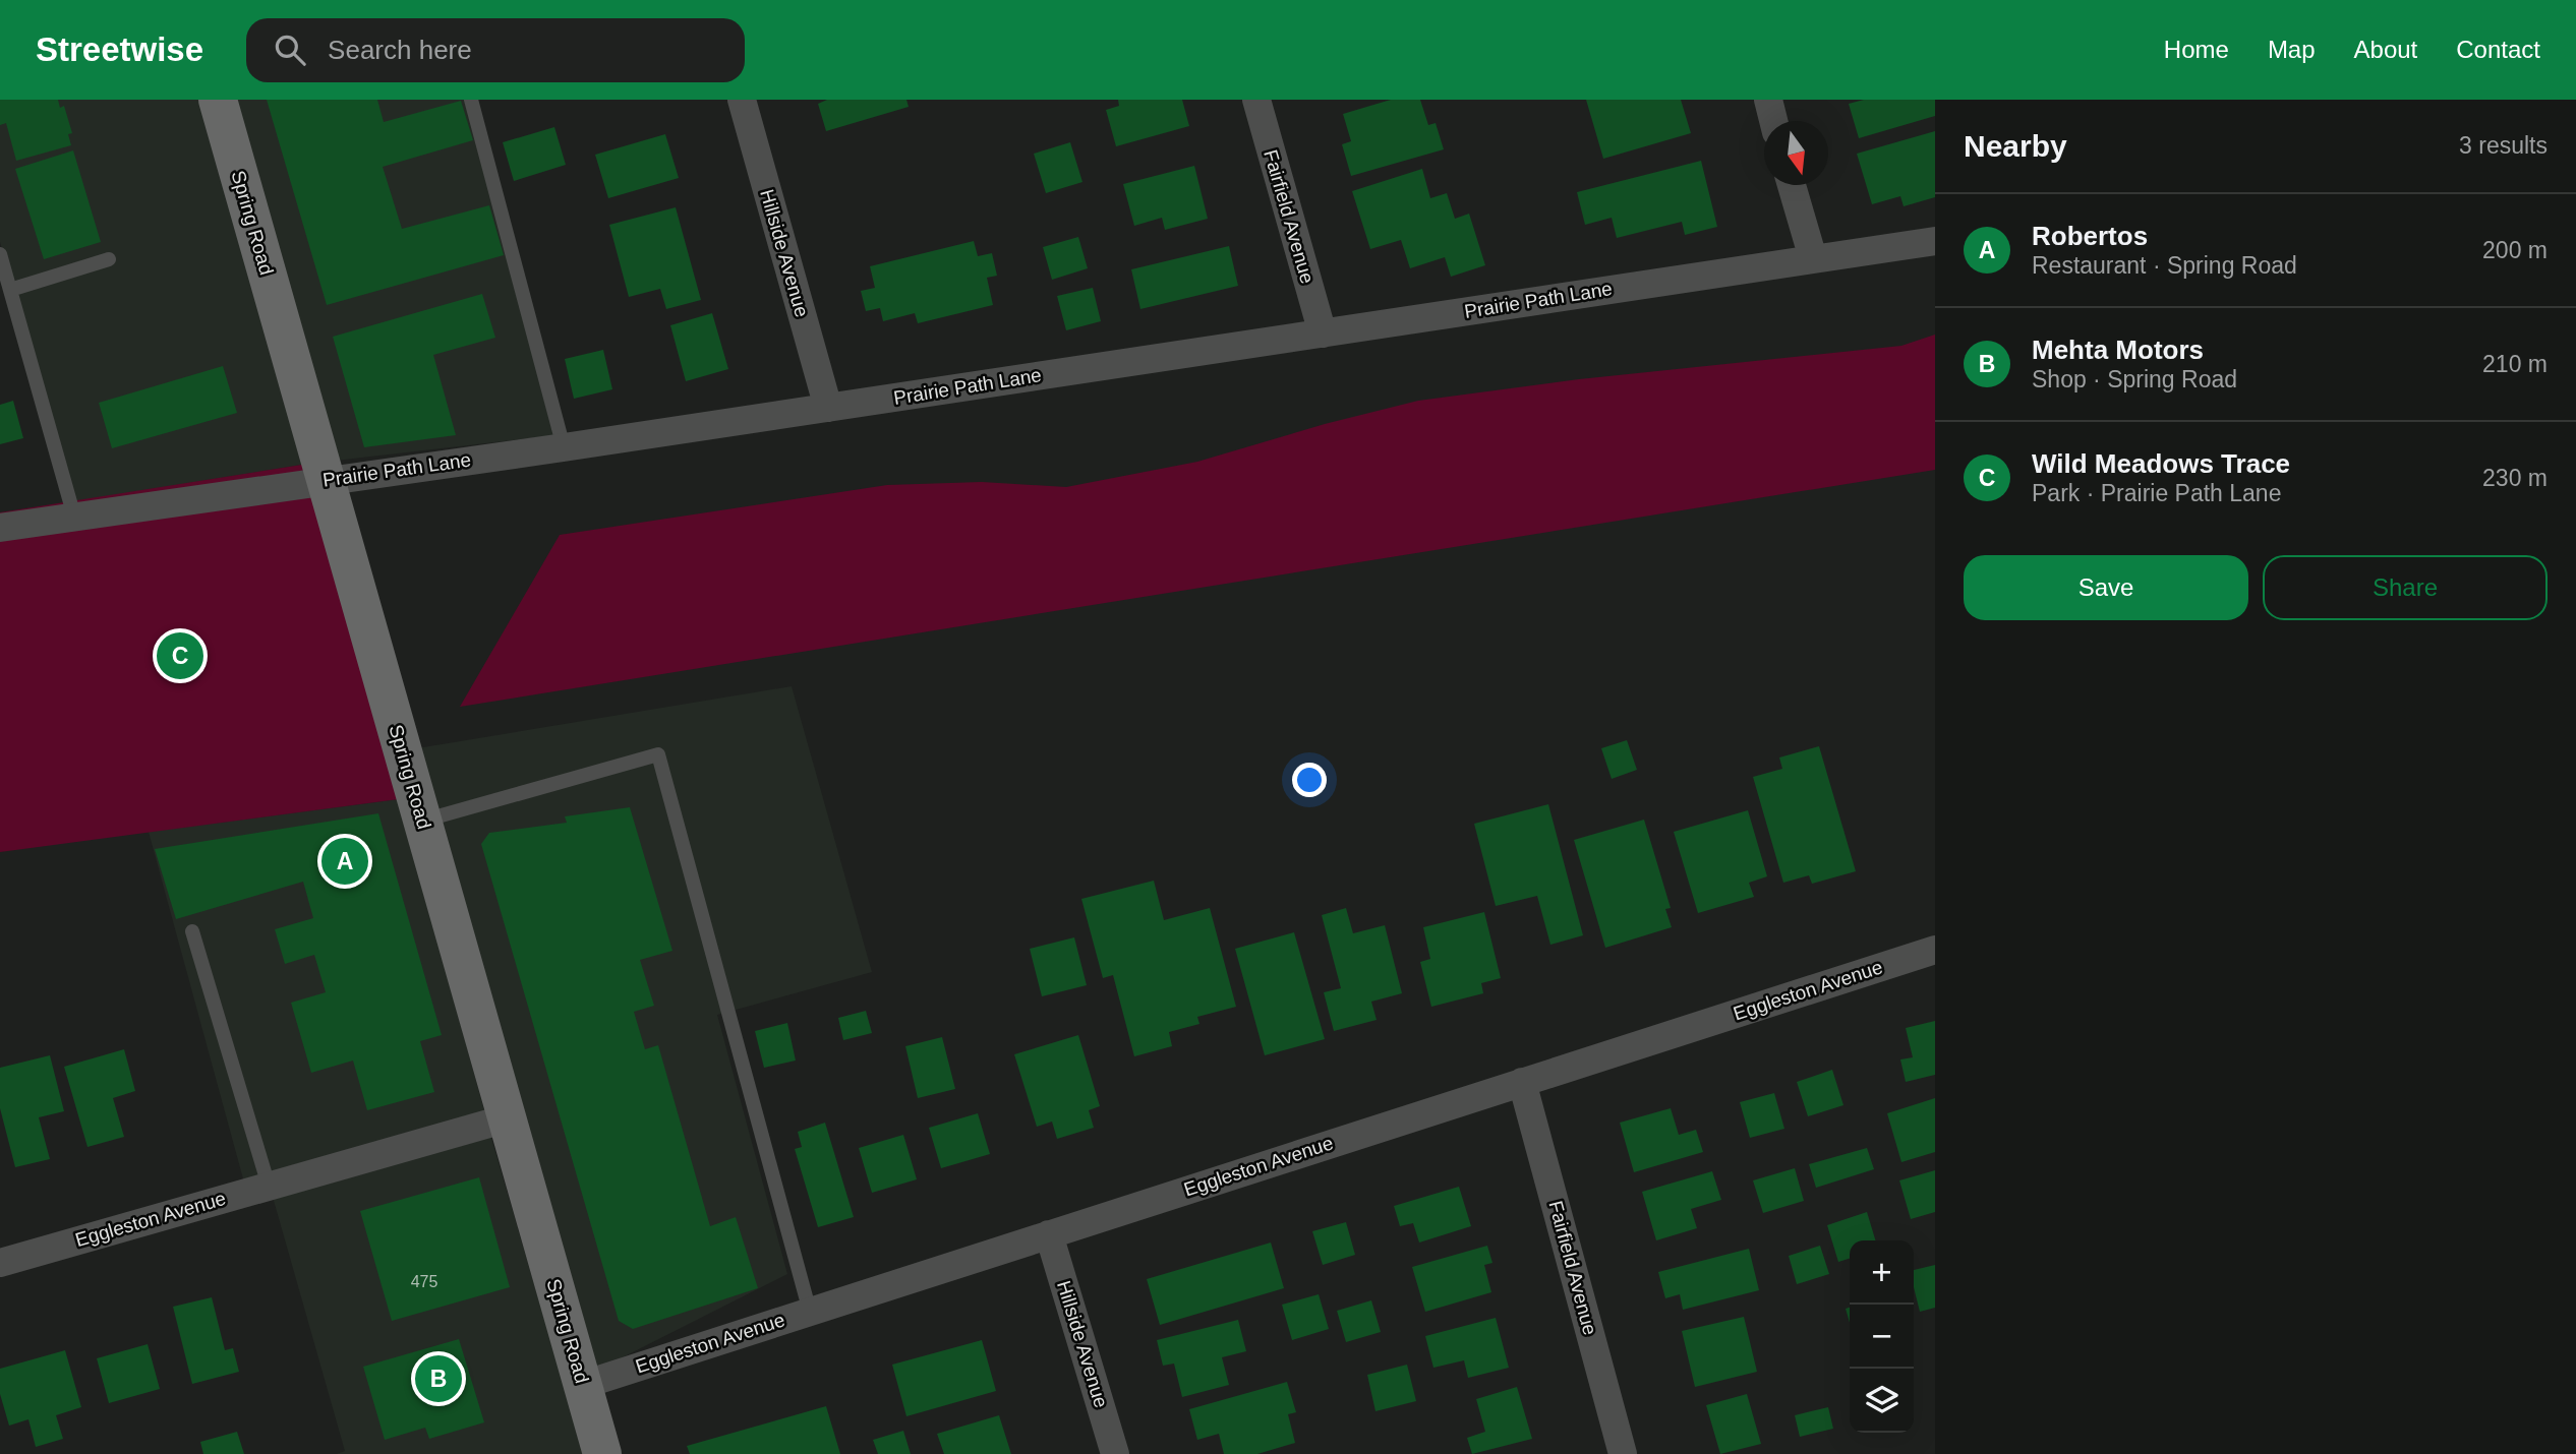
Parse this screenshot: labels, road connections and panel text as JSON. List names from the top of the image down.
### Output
{
  "streets": {
    "street": [
      "Fairfield Avenue",
      "Spring Road",
      "Hillside Avenue",
      "Prairie Path Lane",
      "Eggleston Avenue"
    ]
  },
  "crossings": [
    ["Fairfield Avenue", "Prairie Path Lane"],
    ["Fairfield Avenue", "Eggleston Avenue"],
    ["Spring Road", "Prairie Path Lane"],
    ["Spring Road", "Eggleston Avenue"],
    ["Hillside Avenue", "Prairie Path Lane"],
    ["Hillside Avenue", "Eggleston Avenue"]
  ],
  "house_numbers": ["475"],
  "north": "bottom",
  "page": {
    "header": "Streetwise",
    "search": "Search here",
    "nav": [
      "Home",
      "Map",
      "About",
      "Contact"
    ],
    "heading": ["Nearby", "3 results"],
    "list": [
      {
        "mark": "A",
        "name": "Robertos",
        "note": "Restaurant · Spring Road",
        "value": "200 m"
      },
      {
        "mark": "B",
        "name": "Mehta Motors",
        "note": "Shop · Spring Road",
        "value": "210 m"
      },
      {
        "mark": "C",
        "name": "Wild Meadows Trace",
        "note": "Park · Prairie Path Lane",
        "value": "230 m"
      }
    ],
    "buttons": ["Save", "Share"],
    "pins": ["C", "A", "B"],
    "map_buttons": ["+", "−"]
  }
}
